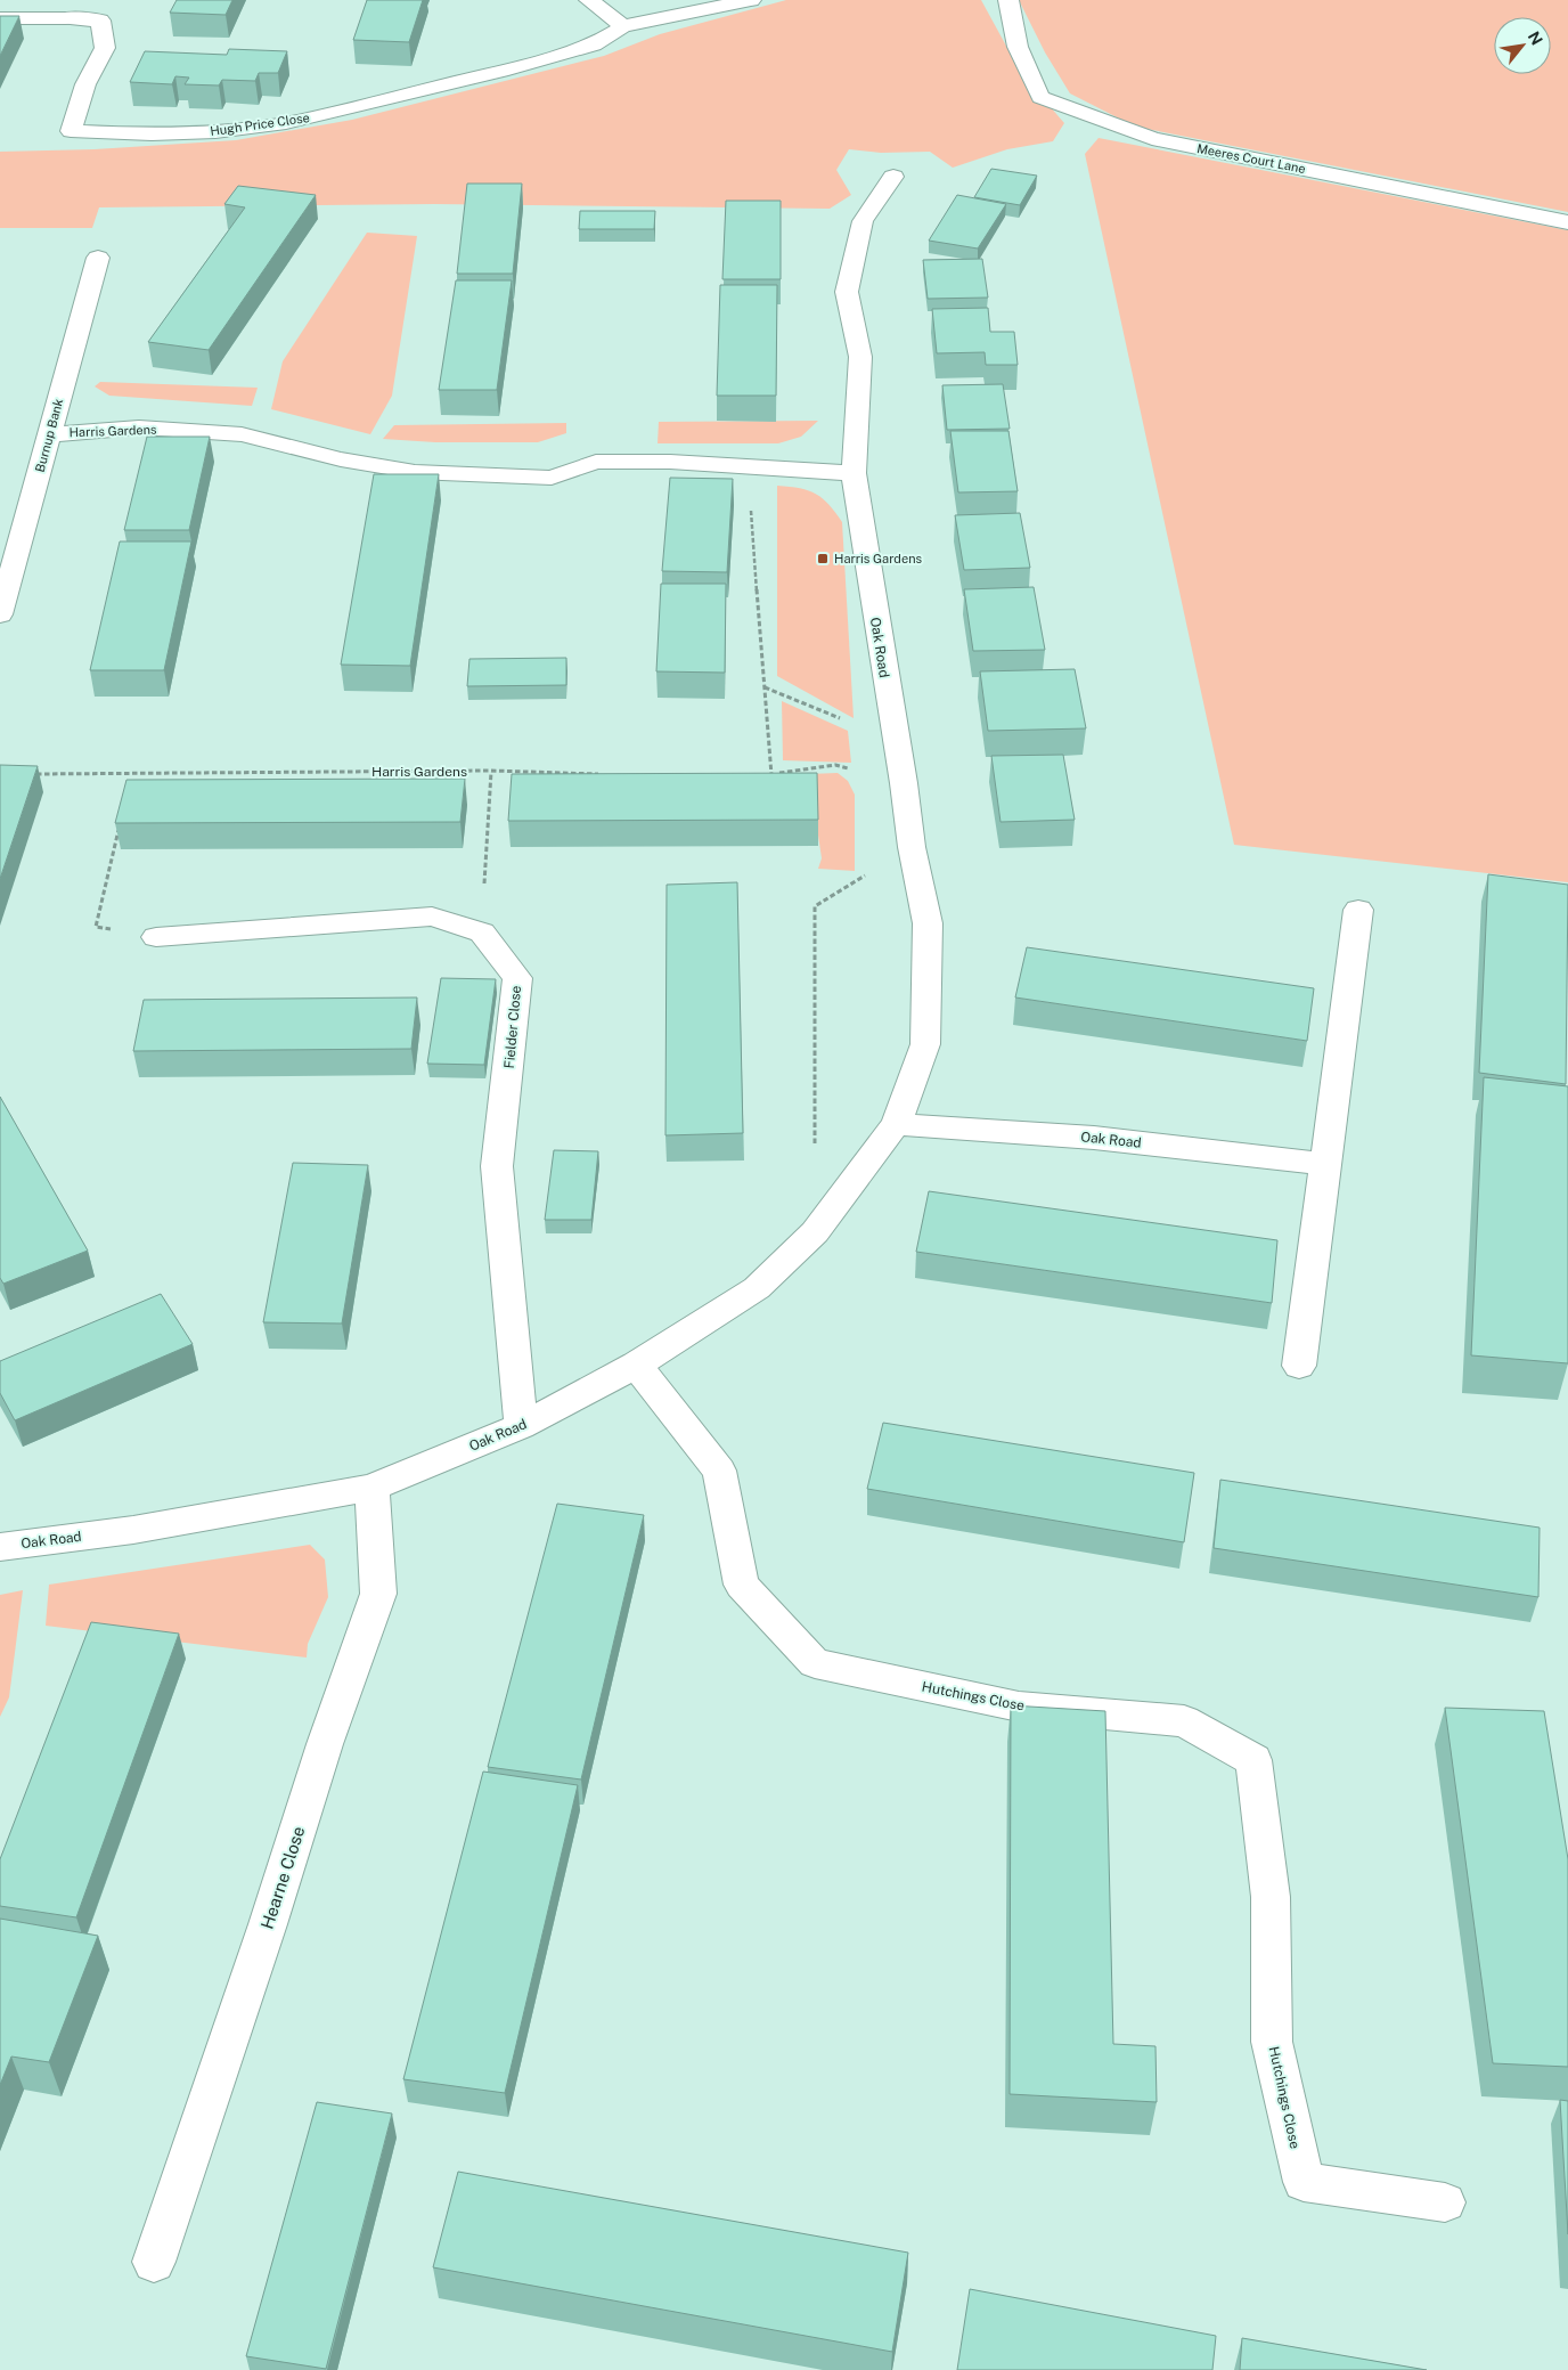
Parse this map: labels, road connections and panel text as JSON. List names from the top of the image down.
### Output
{
  "streets": {
    "street": [
      "Hugh Price Close",
      "Meeres Court Lane",
      "Harris Gardens",
      "Burnup Bank",
      "Oak Road",
      "Fielder Close",
      "Hutchings Close",
      "Hearne Close"
    ]
  },
  "crossings": [
    ["Harris Gardens", "Burnup Bank"],
    ["Harris Gardens", "Oak Road"],
    ["Oak Road", "Fielder Close"],
    ["Oak Road", "Hutchings Close"],
    ["Oak Road", "Hearne Close"]
  ],
  "places": {
    "transit": ["Harris Gardens"]
  },
  "north": "top right"
}
